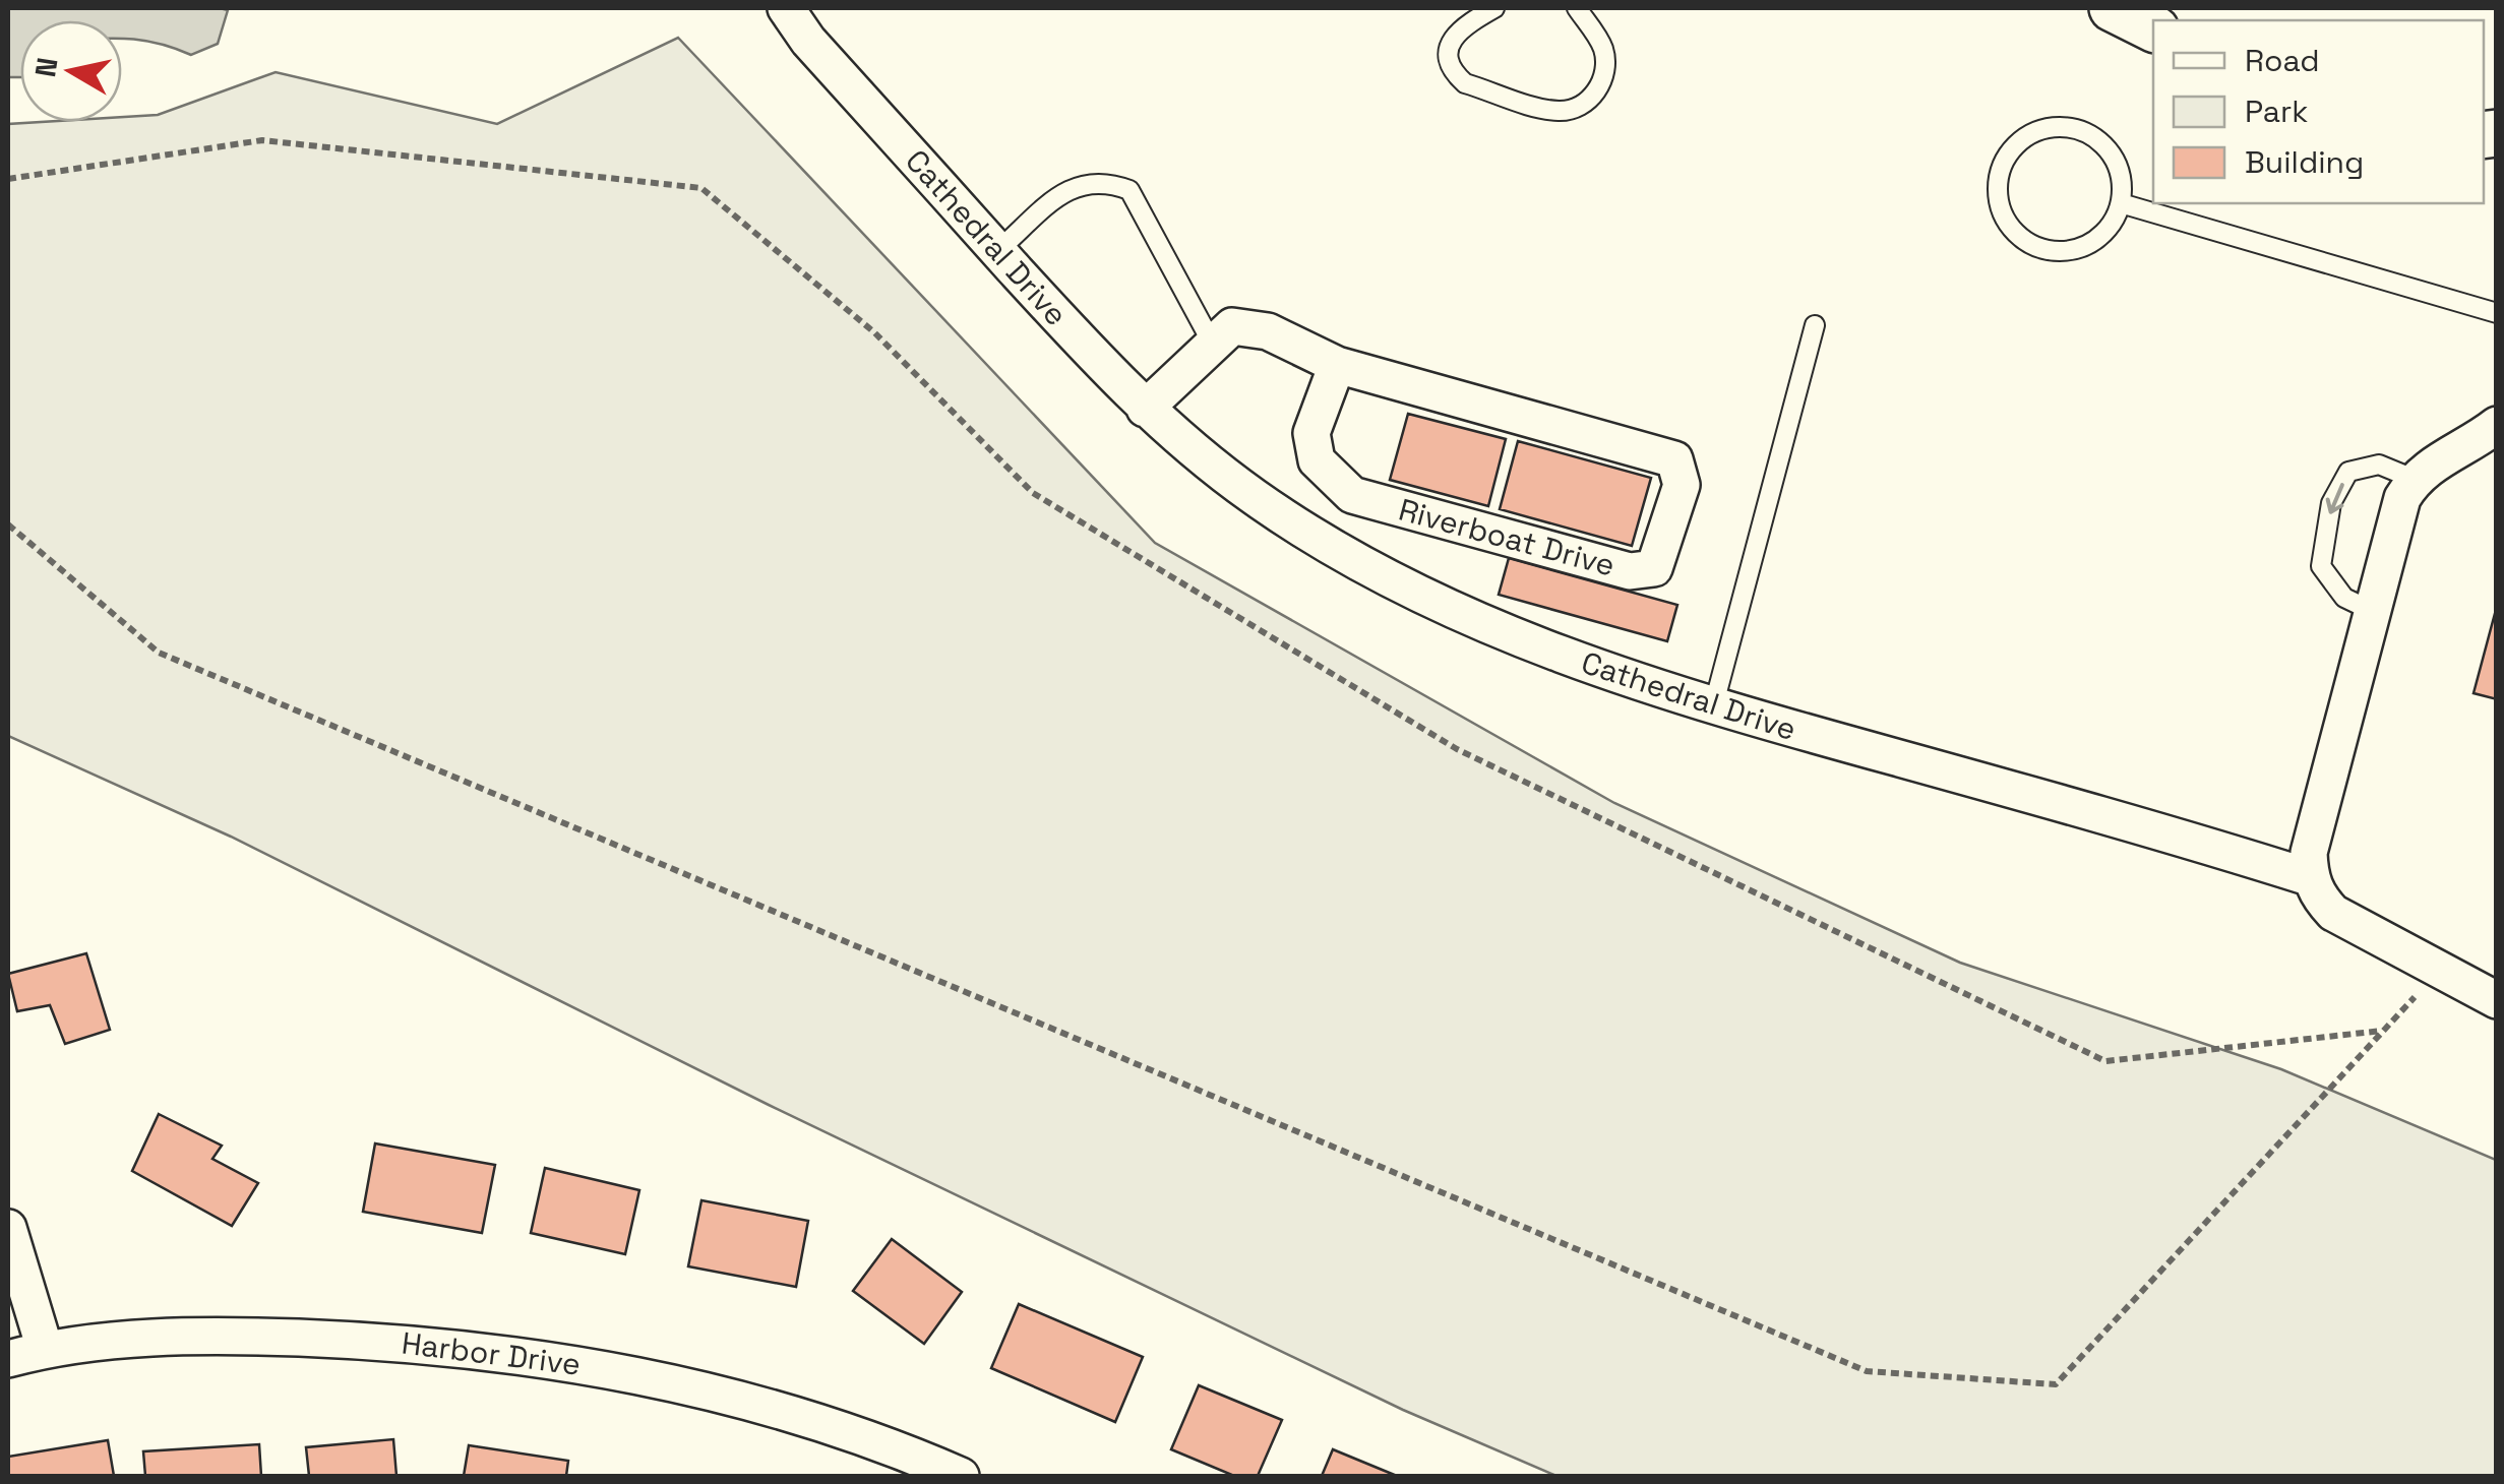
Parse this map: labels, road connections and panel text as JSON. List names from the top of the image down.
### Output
{
  "streets": {
    "street": ["Cathedral Drive", "Riverboat Drive", "Harbor Drive"]
  },
  "crossings": [
    ["Cathedral Drive", "Riverboat Drive"]
  ],
  "legend": ["Road", "Park", "Building"],
  "north": "left"
}
